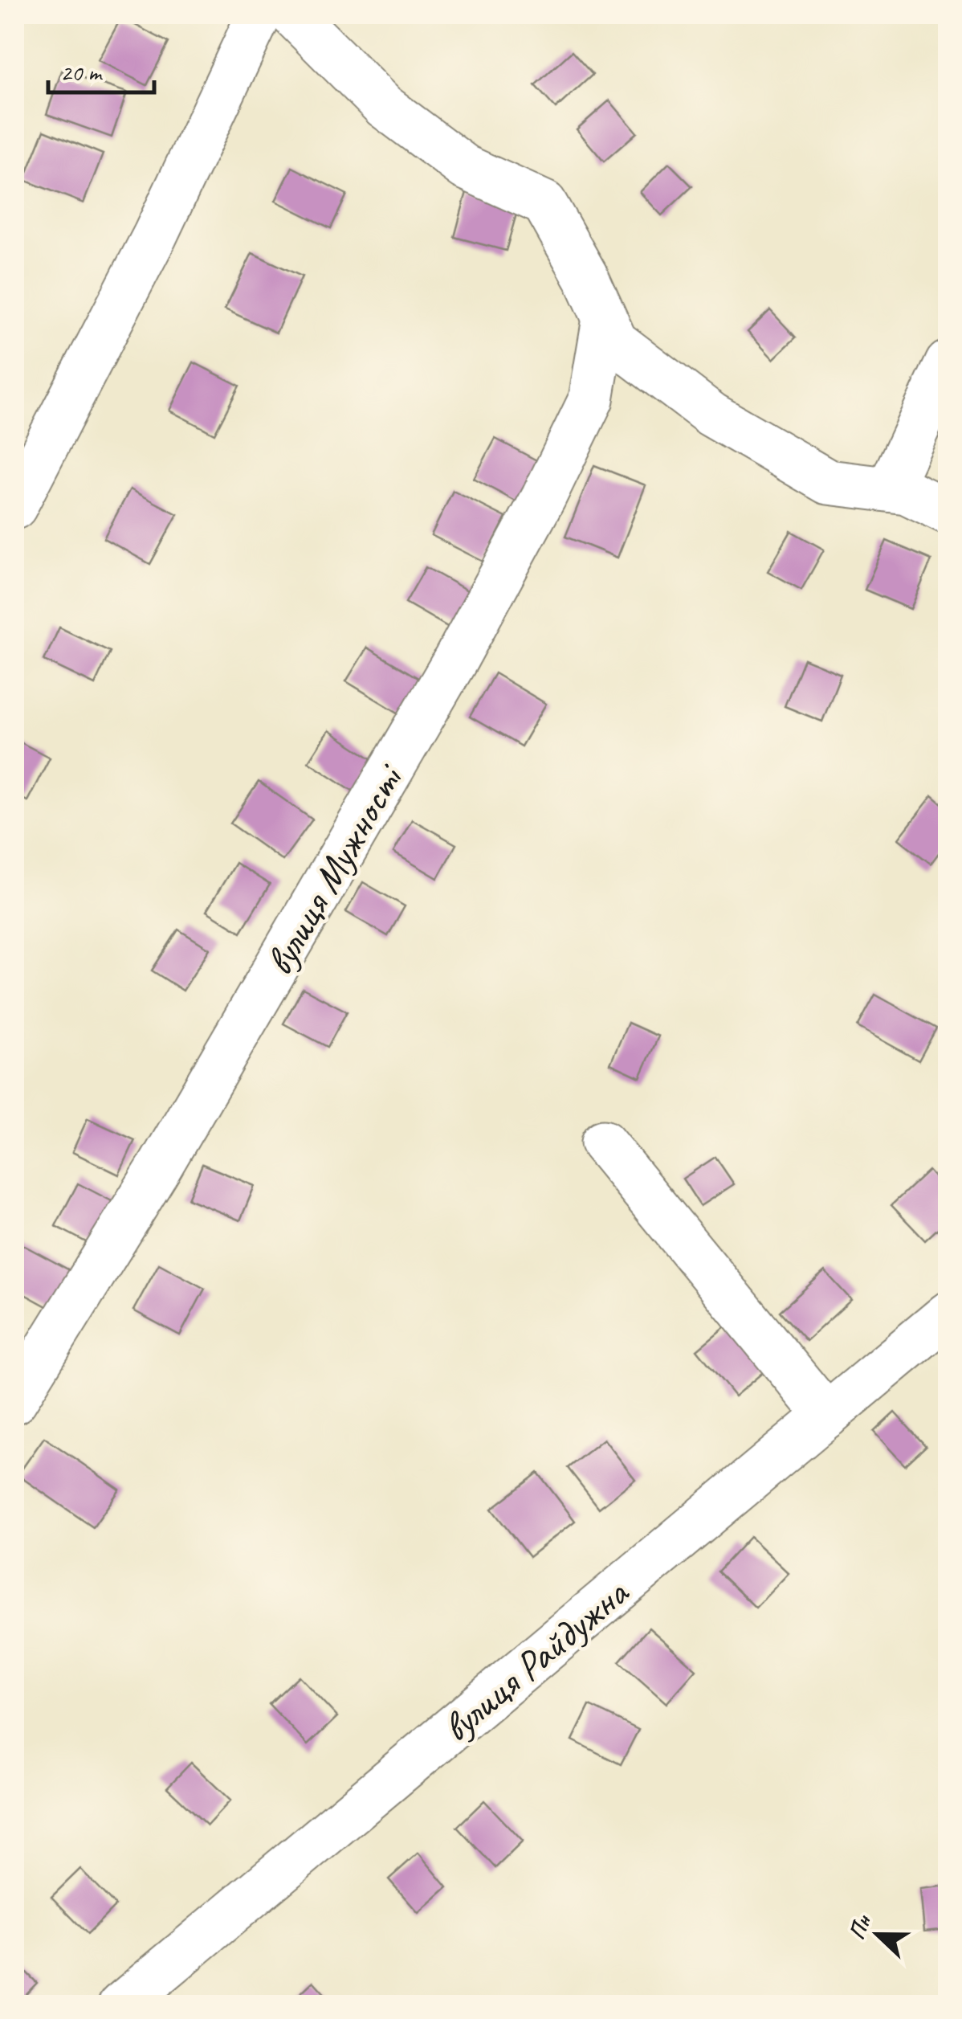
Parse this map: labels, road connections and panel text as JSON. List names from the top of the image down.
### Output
{
  "streets": {
    "street": ["вулиця Мужності", "вулиця Райдужна"]
  },
  "scale_bar": "20 m",
  "north": "left"
}
